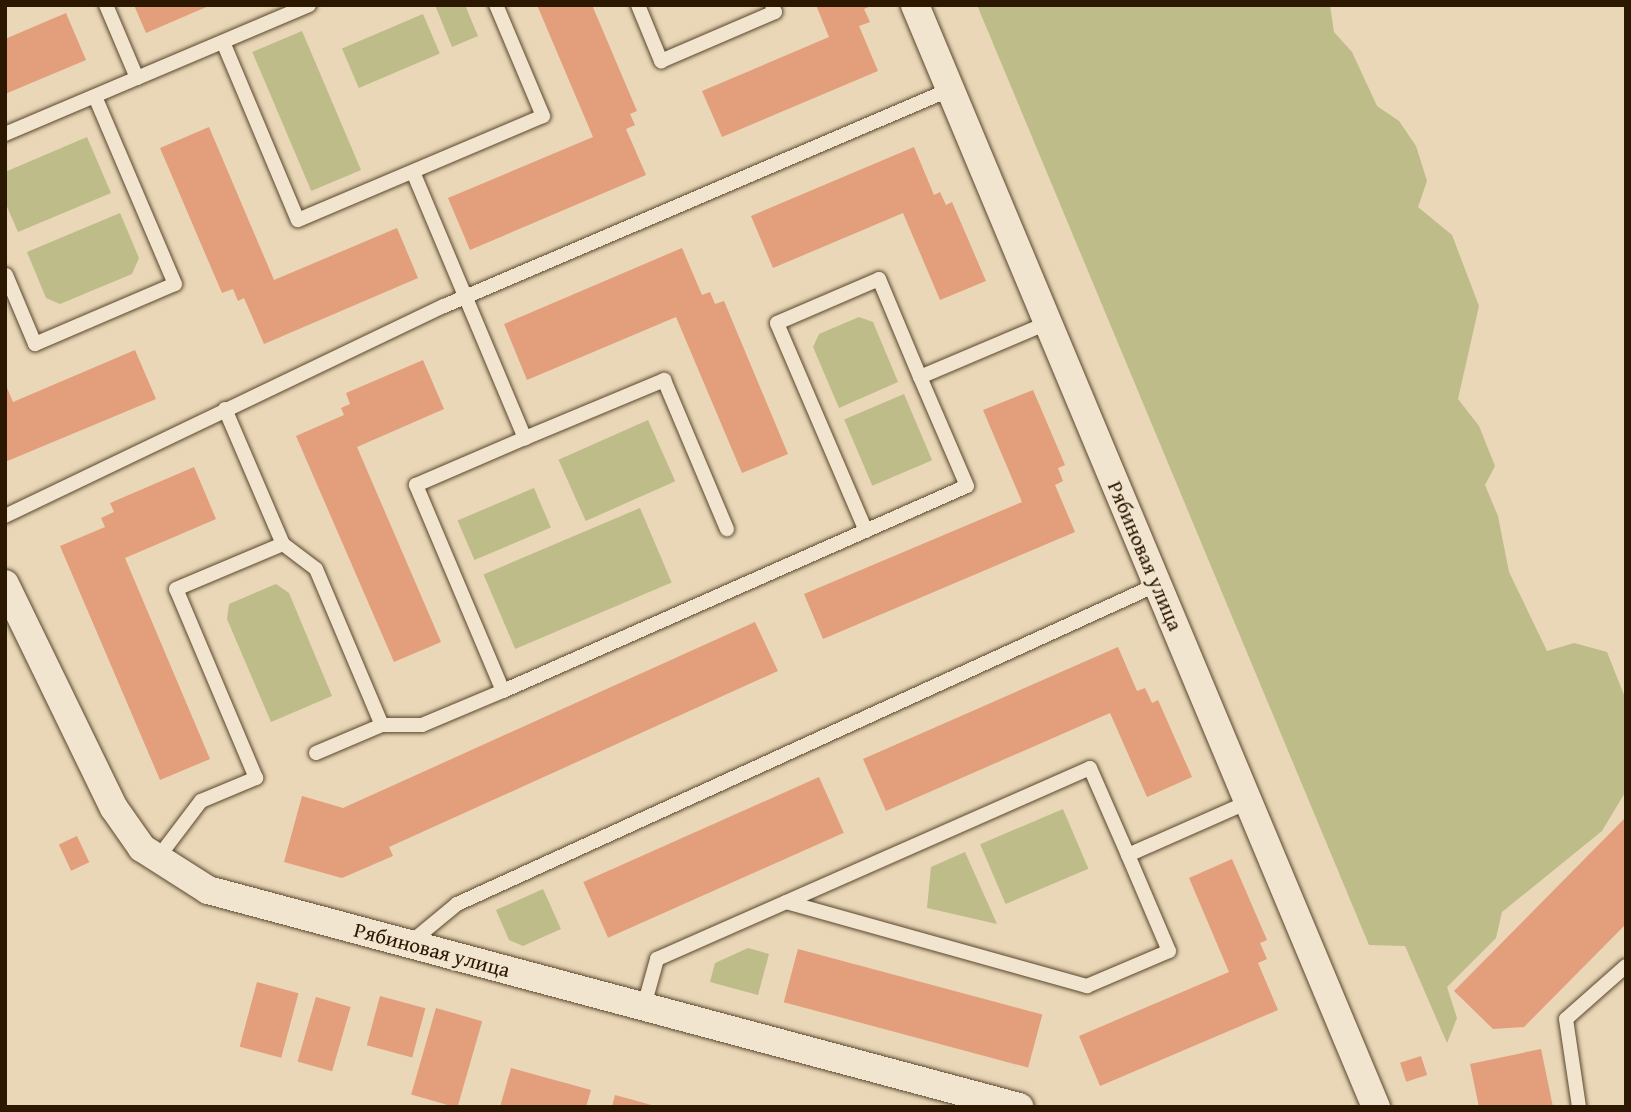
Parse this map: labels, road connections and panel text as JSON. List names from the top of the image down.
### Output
{
  "streets": {
    "street": ["Рябиновая улица"]
  }
}
